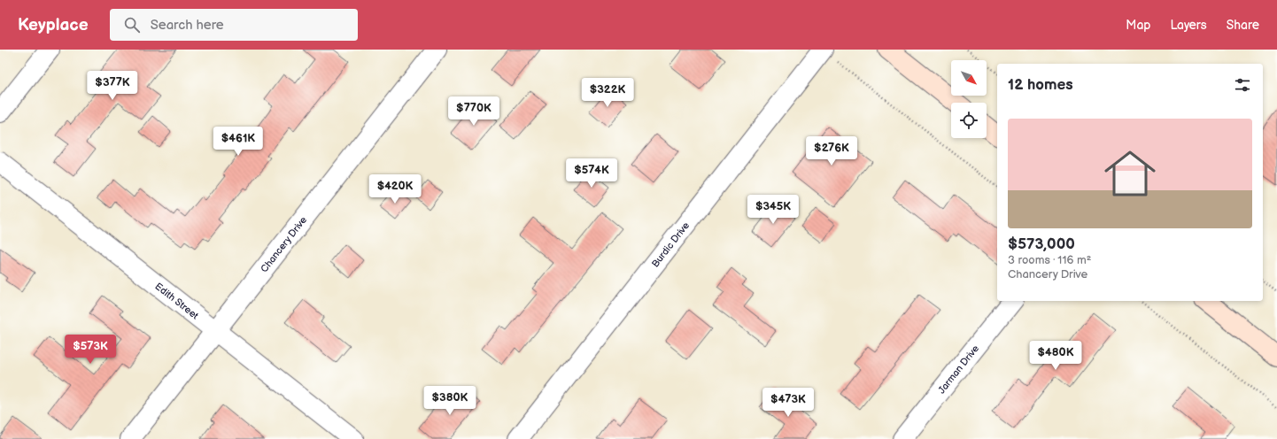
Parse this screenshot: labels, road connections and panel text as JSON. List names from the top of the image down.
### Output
{
  "streets": {
    "street": [
      "Chancery Drive",
      "Burdic Drive",
      "Edith Street",
      "Jarman Drive"
    ]
  },
  "crossings": [
    ["Chancery Drive", "Edith Street"]
  ],
  "north": "bottom right",
  "page": {
    "header": "Keyplace",
    "search": "Search here",
    "nav": ["Map", "Layers", "Share"],
    "heading": "12 homes",
    "price": [
      "$377K",
      "$322K",
      "$770K",
      "$461K",
      "$276K",
      "$574K",
      "$420K",
      "$345K",
      "$573K",
      "$480K",
      "$380K",
      "$473K"
    ],
    "list": [
      {
        "name": "$573,000",
        "note": "3 rooms · 116 m² · Chancery Drive"
      }
    ]
  }
}
